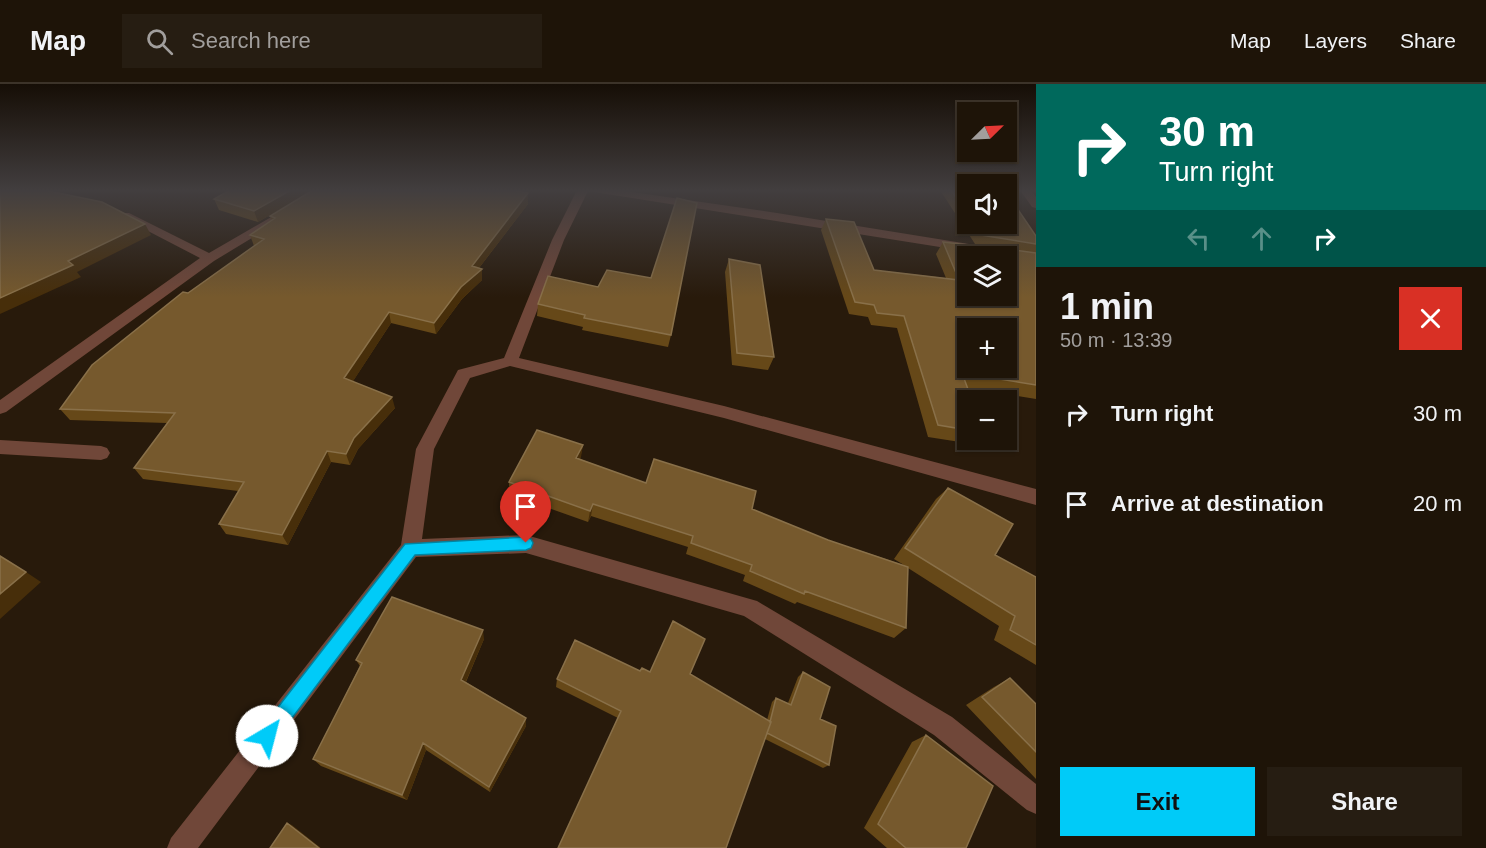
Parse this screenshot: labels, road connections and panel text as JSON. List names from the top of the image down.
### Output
{
  "north": "top right",
  "page": {
    "header": "Map",
    "search": "Search here",
    "nav": ["Map", "Layers", "Share"],
    "turn": ["30 m", "Turn right"],
    "map_buttons": ["+", "−"],
    "heading": ["1 min", "50 m · 13:39"],
    "list": [
      {
        "name": "Turn right",
        "value": "30 m"
      },
      {
        "name": "Arrive at destination",
        "value": "20 m"
      }
    ],
    "buttons": ["Exit", "Share"]
  }
}
